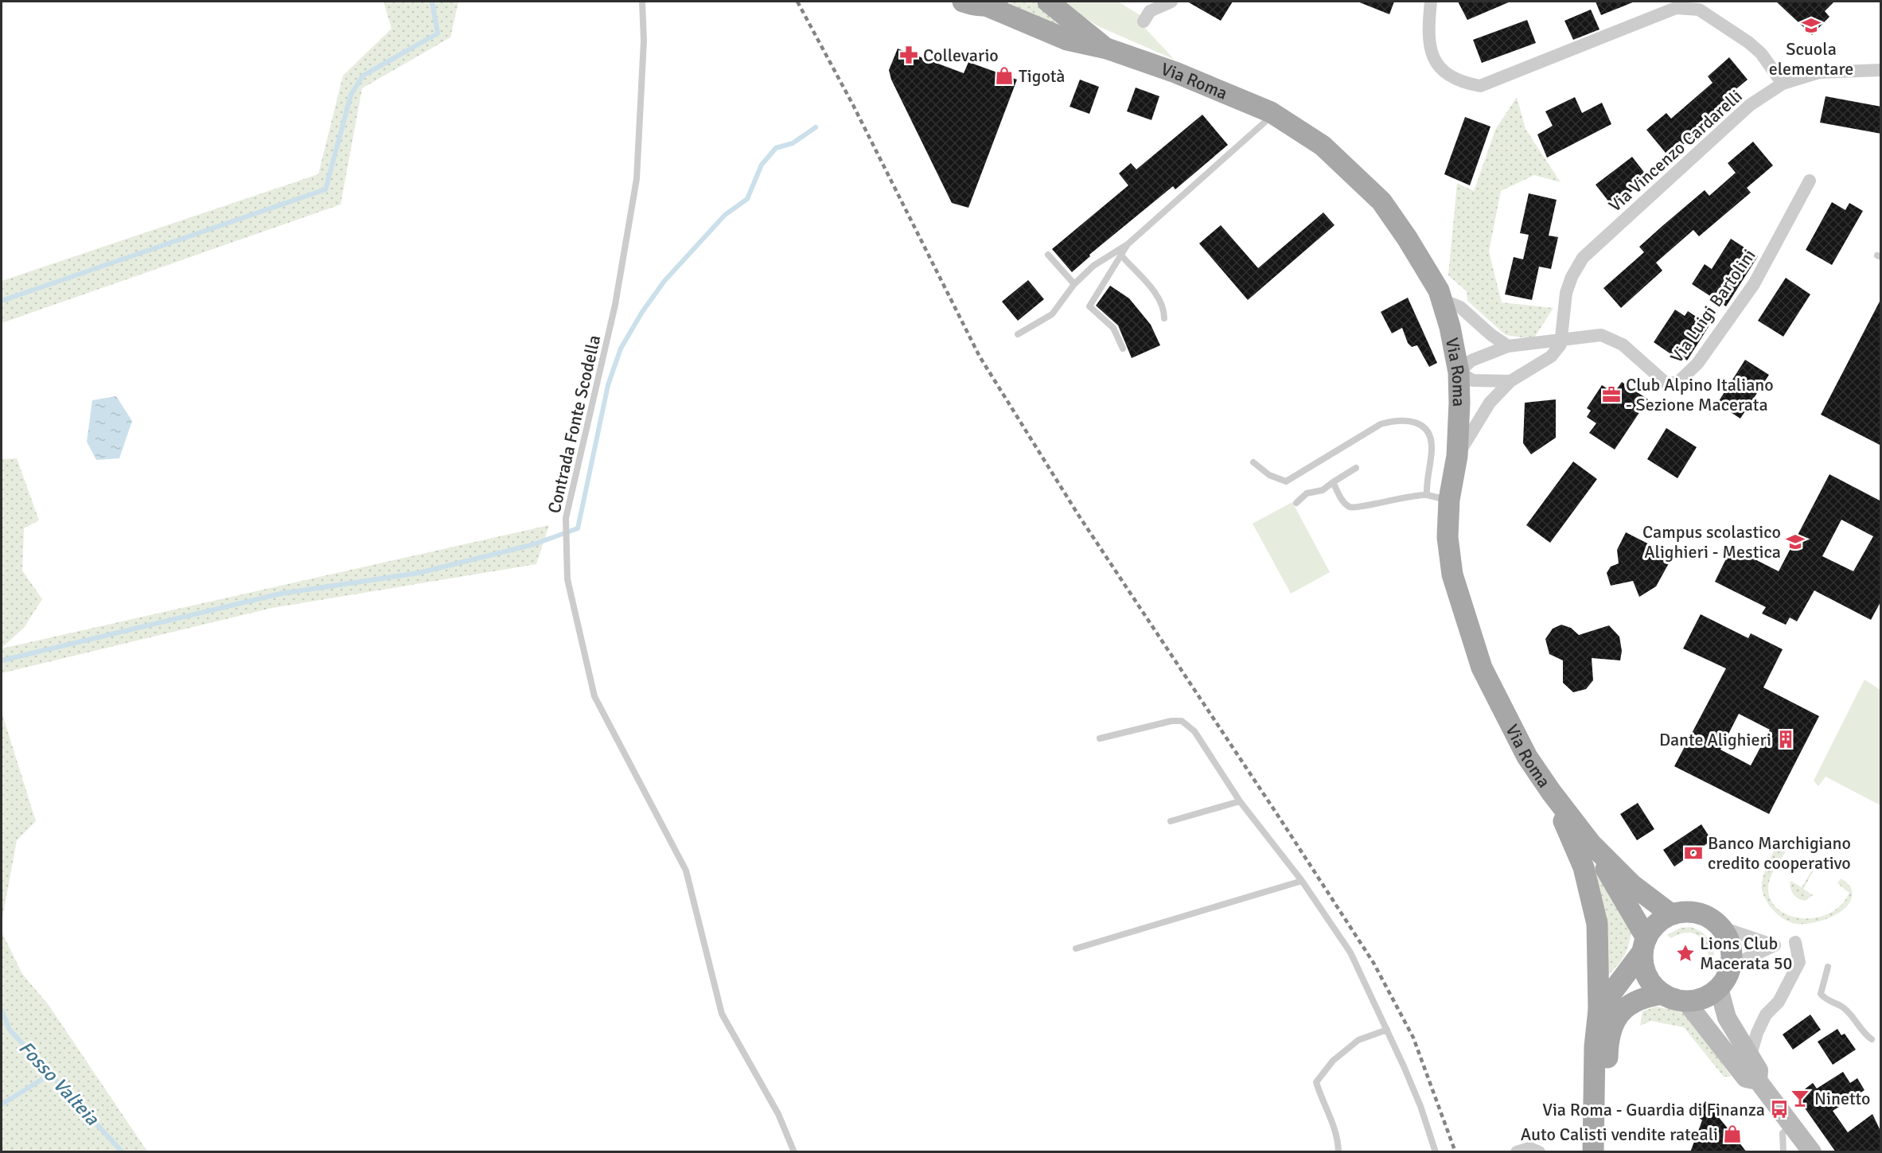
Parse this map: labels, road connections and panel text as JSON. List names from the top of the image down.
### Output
{
  "streets": {
    "main road": ["Via Roma"],
    "street": ["Via Vincenzo Cardarelli", "Via Luigi Bartolini"],
    "lane": ["Contrada Fonte Scodella"]
  },
  "crossings": [
    ["Via Roma", "Via Luigi Bartolini"],
    ["Via Vincenzo Cardarelli", "Via Luigi Bartolini"]
  ],
  "water": ["Fosso Valteia"],
  "places": {
    "school or university": ["Scuola elementare", "Campus scolastico Alighieri - Mestica"],
    "pharmacy": ["Collevario"],
    "shop": ["Tigotà", "Auto Calisti vendite rateali"],
    "office": ["Club Alpino Italiano - Sezione Macerata"],
    "building": ["Dante Alighieri"],
    "bank": ["Banco Marchigiano credito cooperativo"],
    "place": ["Lions Club Macerata 50"],
    "bar": ["Ninetto"],
    "bus stop": ["Via Roma - Guardia di Finanza"]
  }
}
